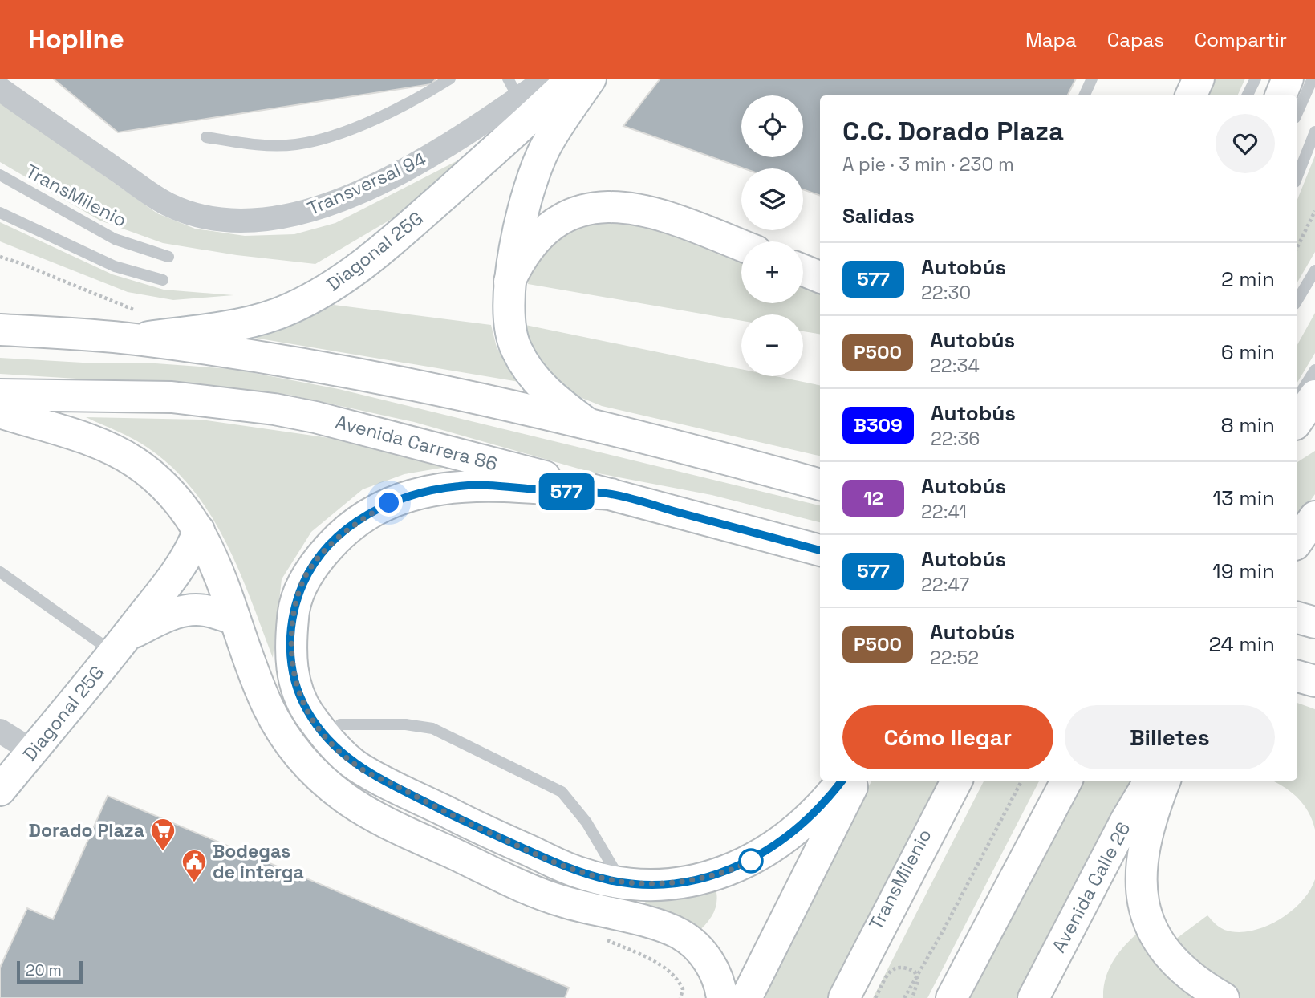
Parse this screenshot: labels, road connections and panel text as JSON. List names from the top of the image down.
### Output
{
  "streets": {
    "main road": ["Diagonal 25G", "Avenida Carrera 86", "Avenida Calle 26"],
    "street": ["Transversal 94"],
    "lane": ["TransMilenio"]
  },
  "places": {
    "supermarket": ["Dorado Plaza"],
    "public building": ["Bodegas de interga"]
  },
  "lines": ["bus line 577"],
  "scale_bar": "20 m",
  "page": {
    "header": "Hopline",
    "nav": ["Mapa", "Capas", "Compartir"],
    "on_map": "577",
    "map_buttons": ["+", "−"],
    "heading": [
      ["C.C. Dorado Plaza", "A pie · 3 min · 230 m"],
      "Salidas"
    ],
    "list": [
      {
        "mark": "577",
        "name": "Autobús",
        "note": "22:30",
        "value": "2 min"
      },
      {
        "mark": "P500",
        "name": "Autobús",
        "note": "22:34",
        "value": "6 min"
      },
      {
        "mark": "B309",
        "name": "Autobús",
        "note": "22:36",
        "value": "8 min"
      },
      {
        "mark": "12",
        "name": "Autobús",
        "note": "22:41",
        "value": "13 min"
      },
      {
        "mark": "577",
        "name": "Autobús",
        "note": "22:47",
        "value": "19 min"
      },
      {
        "mark": "P500",
        "name": "Autobús",
        "note": "22:52",
        "value": "24 min"
      }
    ],
    "buttons": ["Cómo llegar", "Billetes"],
    "scale": "20 m"
  }
}
